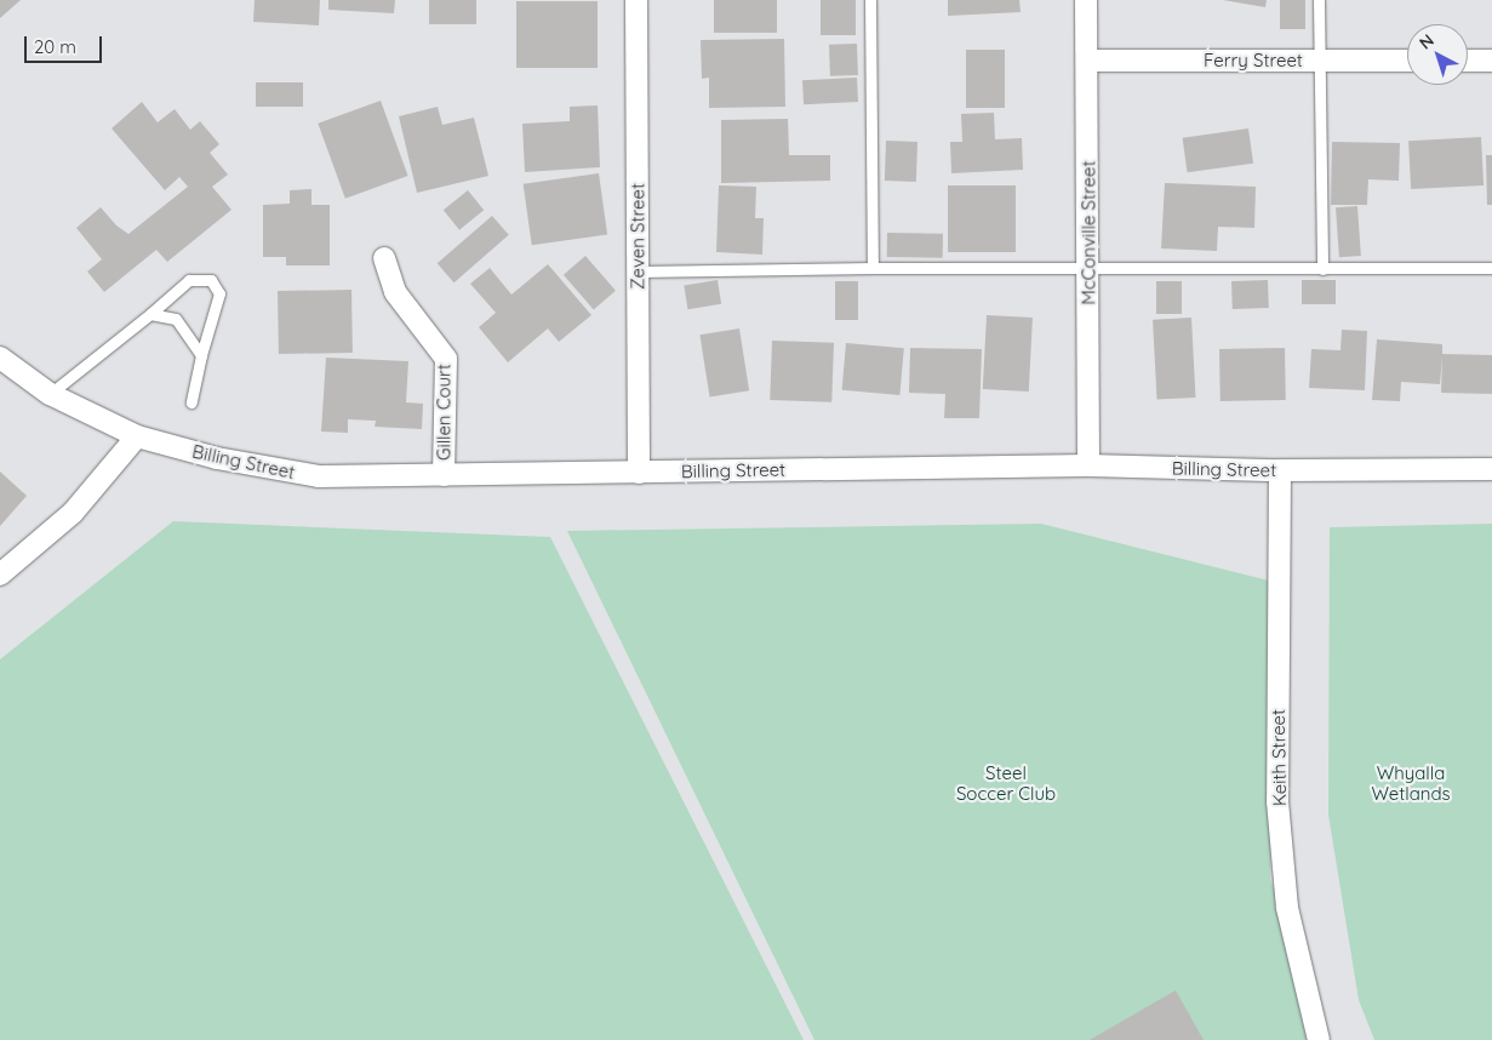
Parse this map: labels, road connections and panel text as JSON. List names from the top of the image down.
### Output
{
  "streets": {
    "street": [
      "Ferry Street",
      "McConville Street",
      "Zeven Street",
      "Gillen Court",
      "Billing Street",
      "Keith Street"
    ]
  },
  "crossings": [
    ["Ferry Street", "McConville Street"],
    ["McConville Street", "Billing Street"],
    ["Zeven Street", "Billing Street"],
    ["Gillen Court", "Billing Street"],
    ["Billing Street", "Keith Street"]
  ],
  "parks": ["Steel Soccer Club", "Whyalla Wetlands"],
  "scale_bar": "20 m",
  "north": "top left"
}
